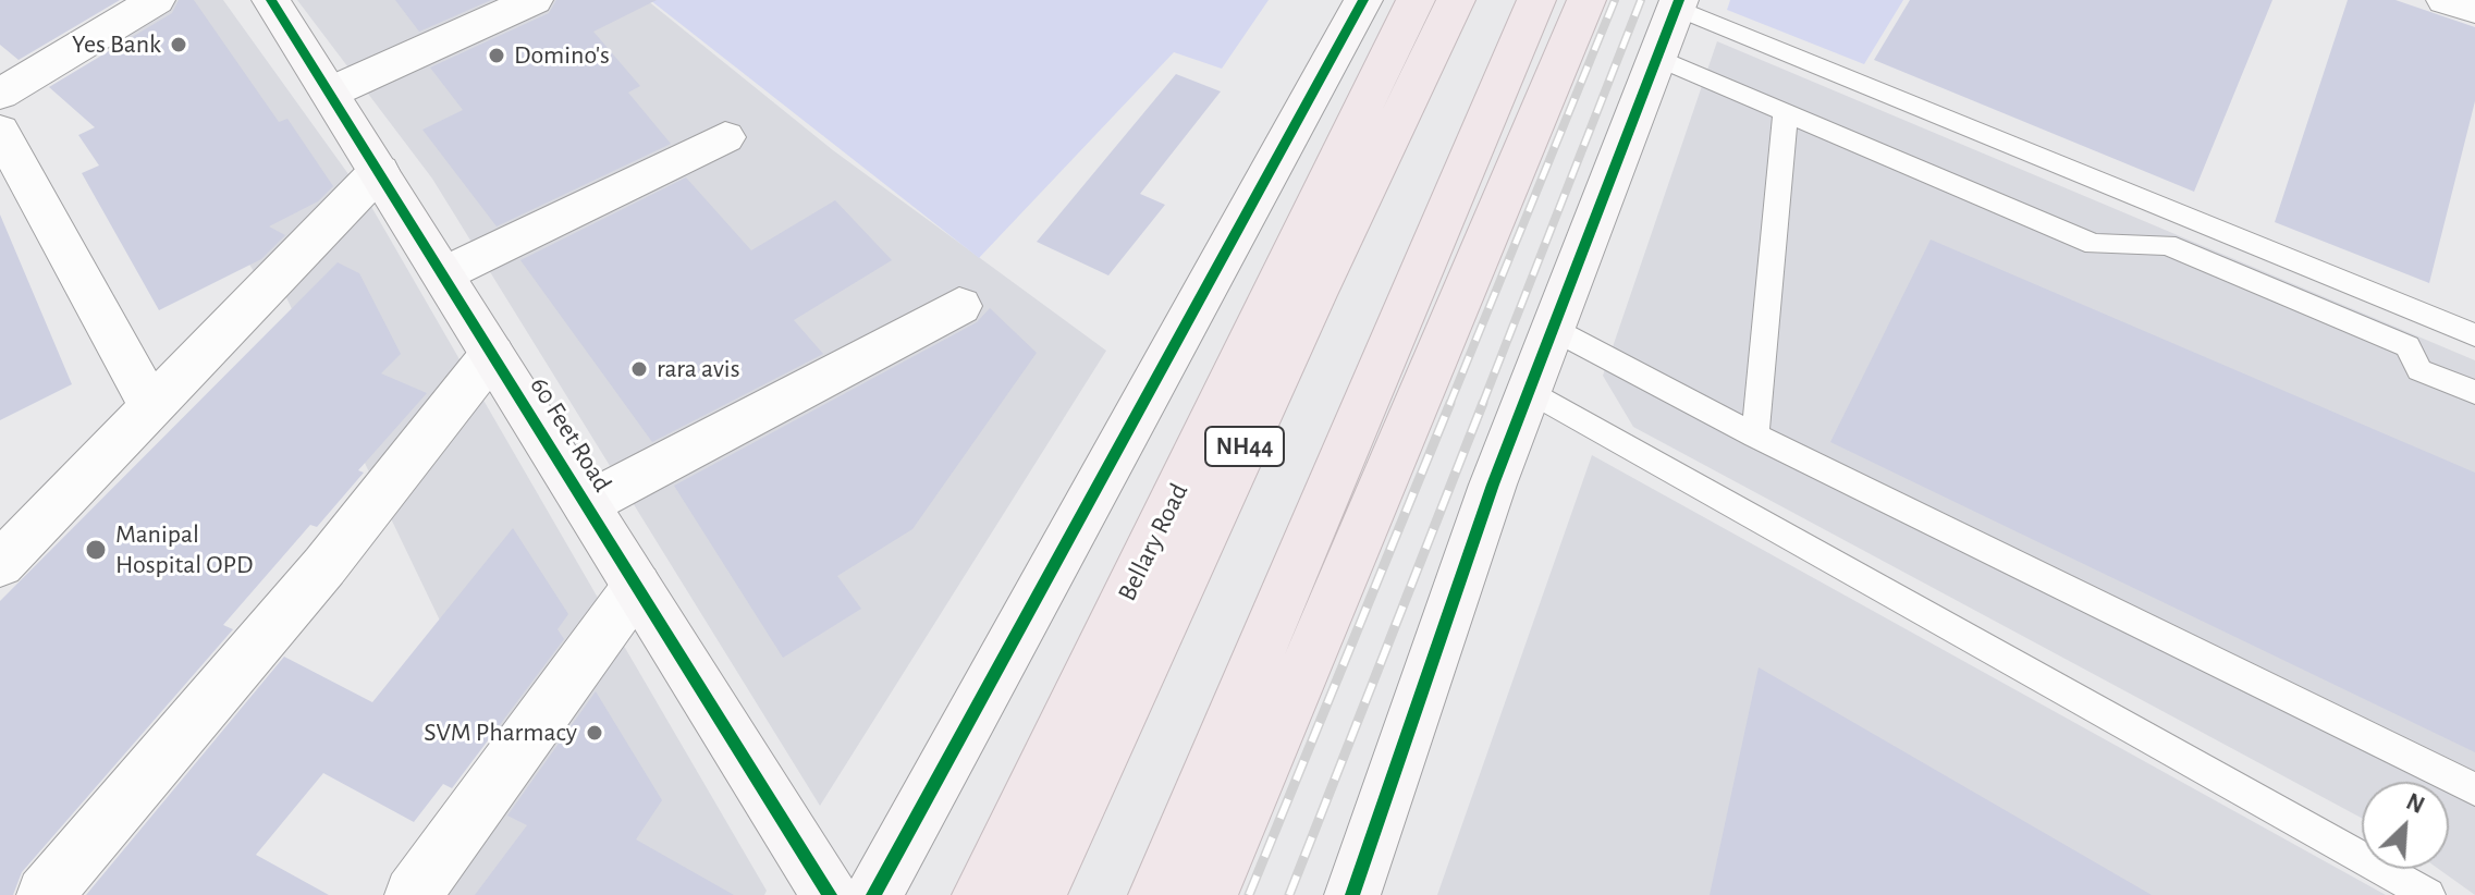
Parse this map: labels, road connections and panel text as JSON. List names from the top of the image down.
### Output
{
  "streets": {
    "highway": ["NH44", "Bellary Road"],
    "street": ["60 Feet Road"]
  },
  "places": [
    "Yes Bank",
    "Domino's",
    "rara avis",
    "Manipal Hospital OPD",
    "SVM Pharmacy"
  ],
  "north": "top right"
}
